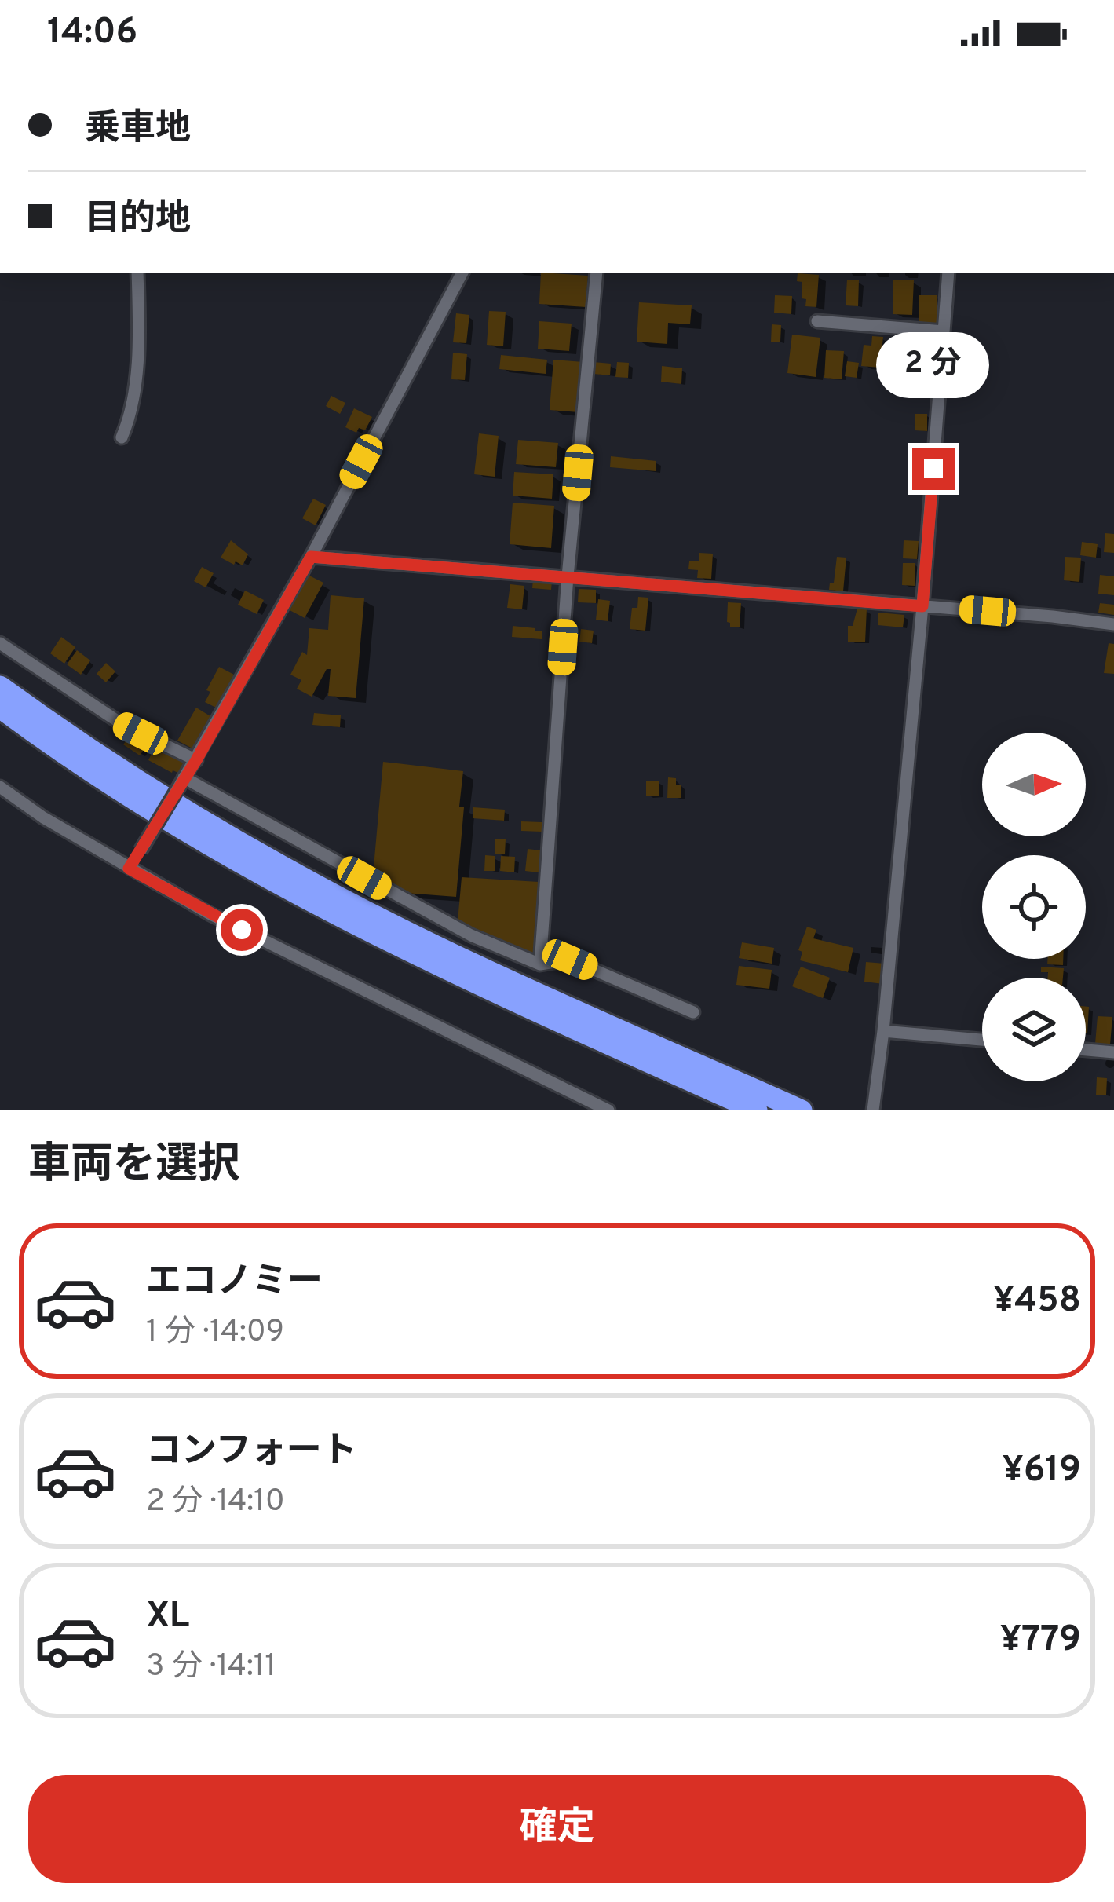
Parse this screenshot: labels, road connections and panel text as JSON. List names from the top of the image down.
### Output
{
  "north": "right",
  "page": {
    "status": "14:06",
    "banner": ["乗車地", "目的地"],
    "bubble": "2 分",
    "heading": "車両を選択",
    "list": [
      {
        "name": "エコノミー",
        "note": "1 分 · 14:09",
        "value": "¥458"
      },
      {
        "name": "コンフォート",
        "note": "2 分 · 14:10",
        "value": "¥619"
      },
      {
        "name": "XL",
        "note": "3 分 · 14:11",
        "value": "¥779"
      }
    ],
    "buttons": "確定"
  }
}
